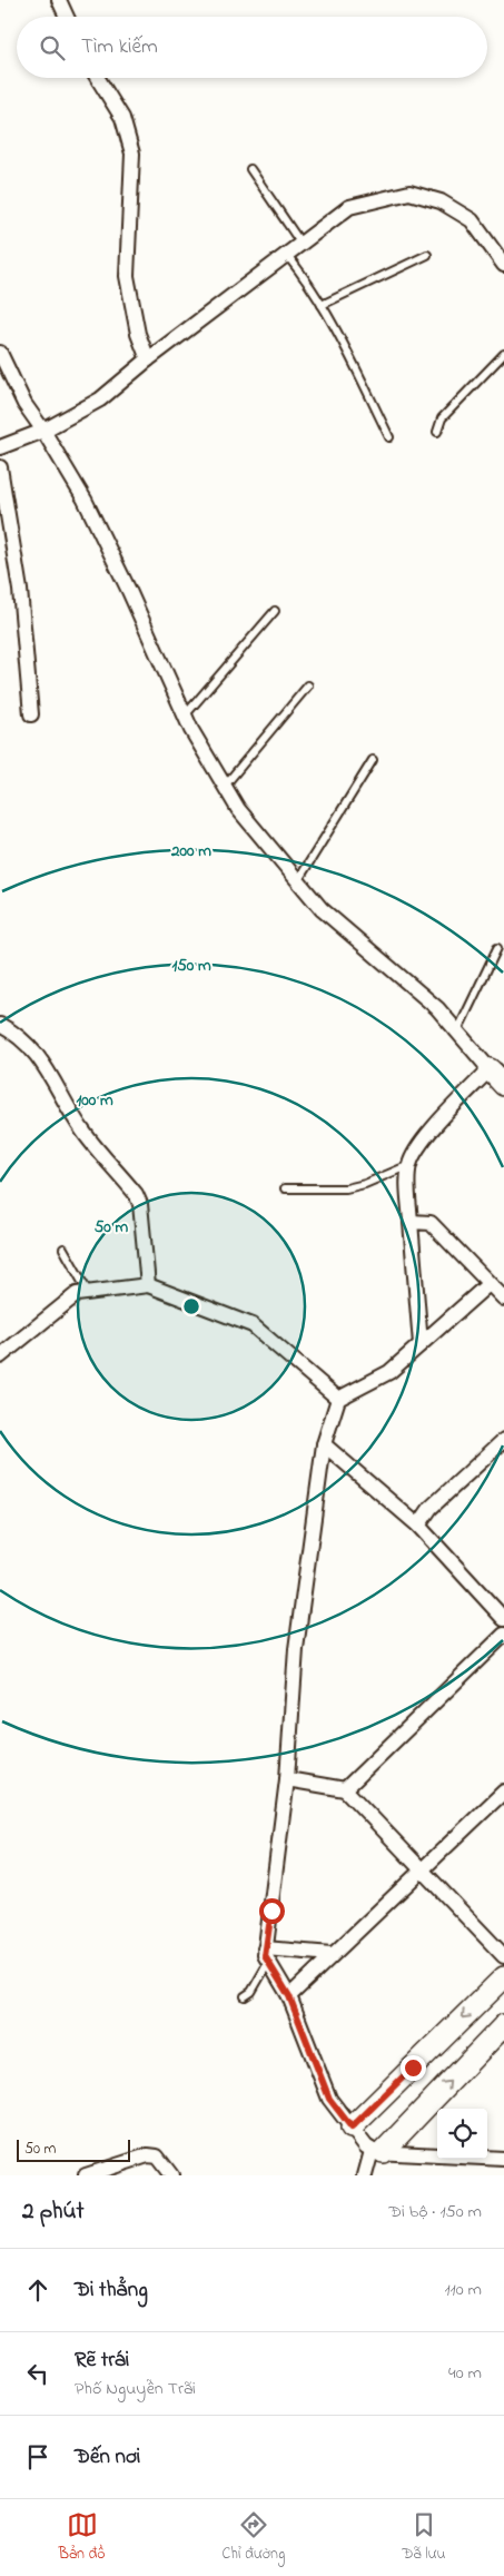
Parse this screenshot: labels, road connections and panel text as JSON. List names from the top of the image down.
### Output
{
  "scale_bar": "50 m",
  "page": {
    "search": "Tìm kiếm",
    "scale": "50 m",
    "heading": ["2 phút", "Đi bộ · 150 m"],
    "list": [
      ["Đi thẳng", "110 m"],
      ["Rẽ trái", "Phố Nguyễn Trãi", "40 m"],
      "Đến nơi"
    ],
    "nav": ["Bản đồ", "Chỉ đường", "Đã lưu"]
  },
  "rings": [
    "200 m",
    "150 m",
    "100 m",
    "50 m"
  ]
}
